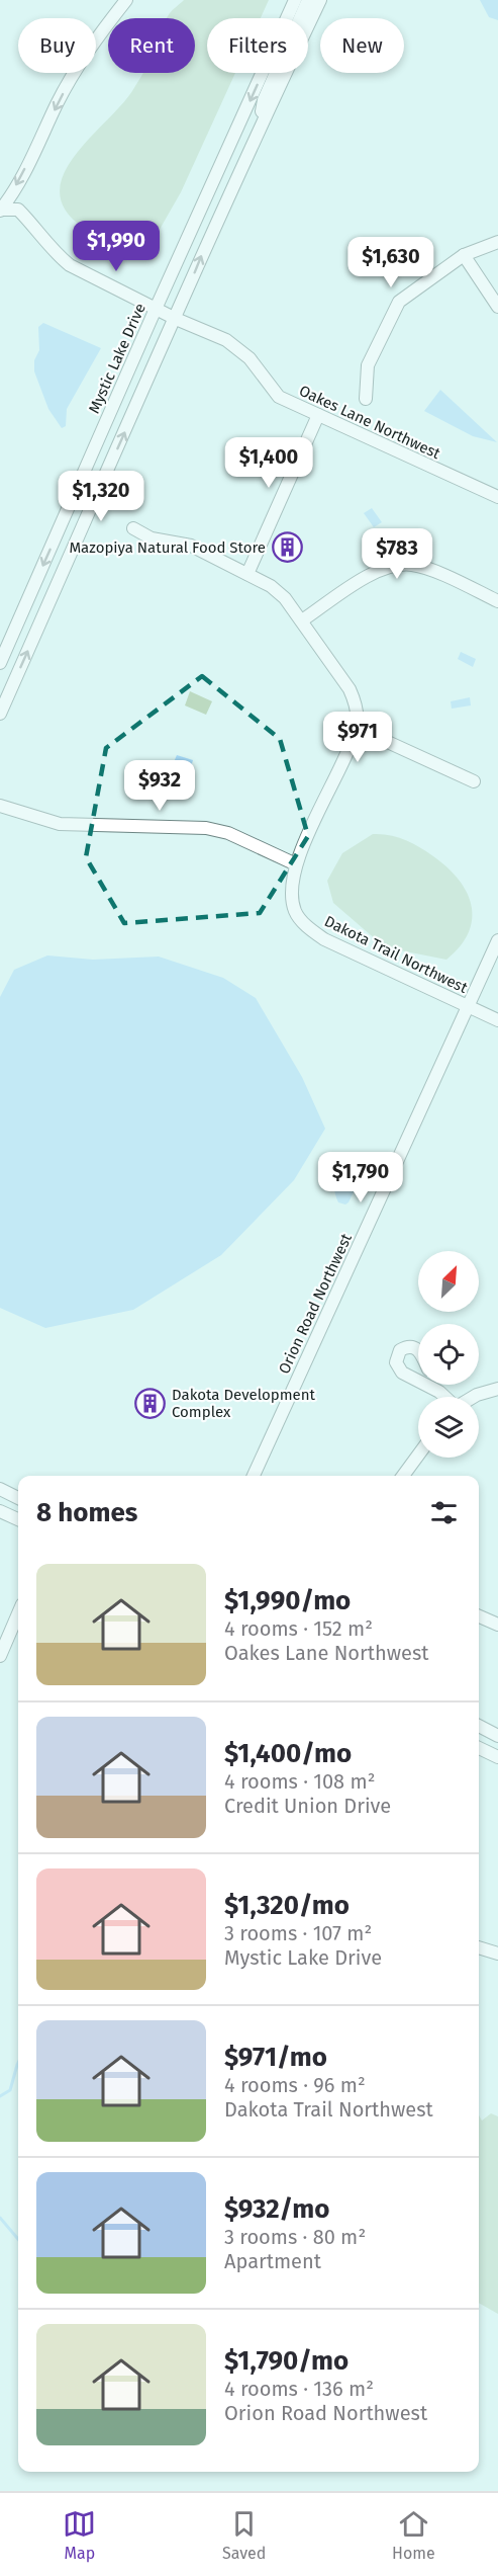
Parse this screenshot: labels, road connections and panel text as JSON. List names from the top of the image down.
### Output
{
  "streets": {
    "street": [
      "Mystic Lake Drive",
      "Oakes Lane Northwest",
      "Dakota Trail Northwest",
      "Orion Road Northwest"
    ]
  },
  "crossings": [
    ["Mystic Lake Drive", "Oakes Lane Northwest"],
    ["Dakota Trail Northwest", "Orion Road Northwest"]
  ],
  "places": {
    "building": ["Mazopiya Natural Food Store", "Dakota Development Complex"]
  },
  "north": "top right",
  "page": {
    "chip": [
      "Buy",
      "Rent",
      "Filters",
      "New"
    ],
    "price": [
      "$1,990",
      "$1,630",
      "$1,400",
      "$1,320",
      "$783",
      "$971",
      "$932",
      "$1,790"
    ],
    "heading": "8 homes",
    "list": [
      {
        "name": "$1,990/mo",
        "note": "4 rooms · 152 m² · Oakes Lane Northwest"
      },
      {
        "name": "$1,400/mo",
        "note": "4 rooms · 108 m² · Credit Union Drive"
      },
      {
        "name": "$1,320/mo",
        "note": "3 rooms · 107 m² · Mystic Lake Drive"
      },
      {
        "name": "$971/mo",
        "note": "4 rooms · 96 m² · Dakota Trail Northwest"
      },
      {
        "name": "$932/mo",
        "note": "3 rooms · 80 m² · Apartment"
      },
      {
        "name": "$1,790/mo",
        "note": "4 rooms · 136 m² · Orion Road Northwest"
      }
    ],
    "tabs": ["Map", "Saved", "Home"]
  }
}
